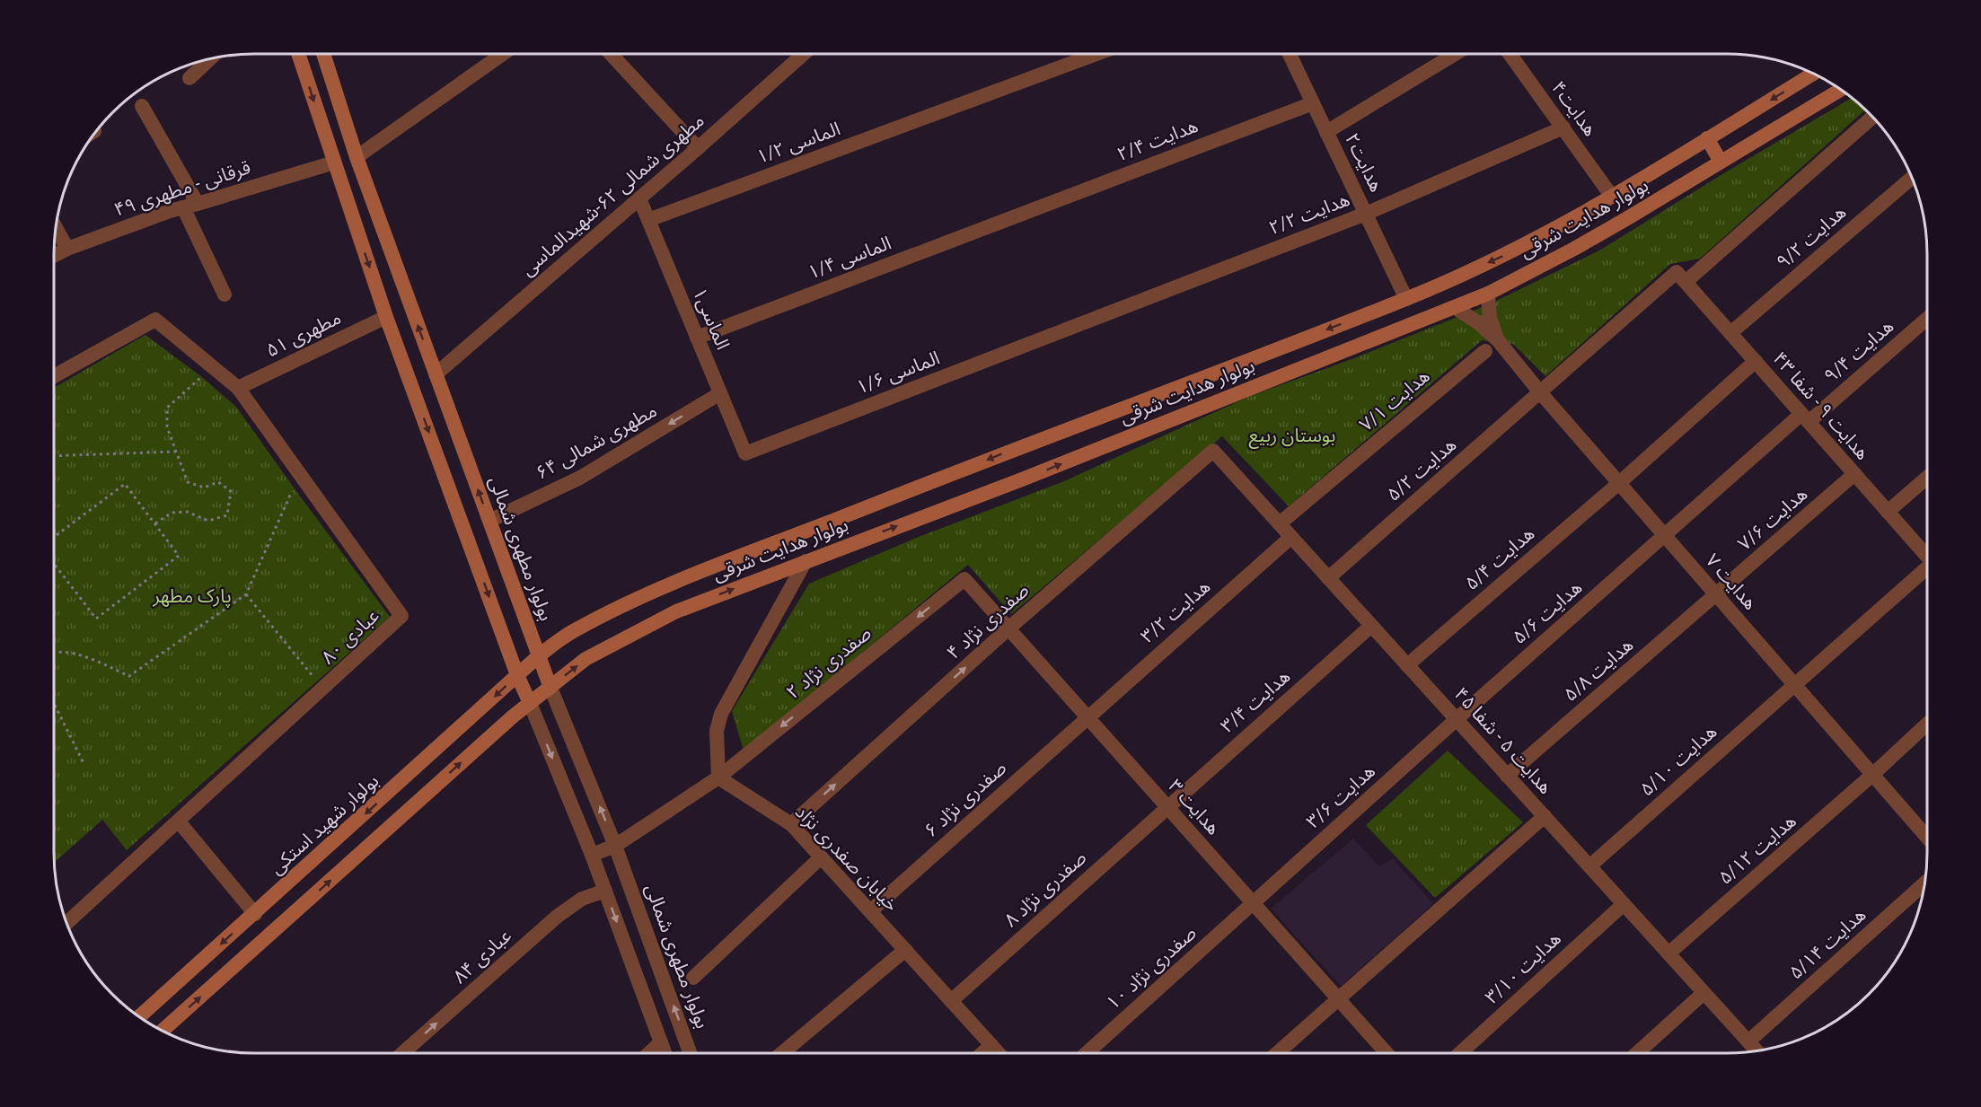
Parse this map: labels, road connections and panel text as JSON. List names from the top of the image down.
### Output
{
  "streets": {
    "main road": ["بولوار هدایت شرقی", "بولوار مطهری شمالی", "بولوار شهید استکی"],
    "street": [
      "هدایت۴",
      "هدایت ۲/۴",
      "الماسی ۱/۲",
      "هدایت۲",
      "قرقانی - مطهری ۴۹",
      "مطهری شمالی ۶۲-شهیدالماسی",
      "هدایت ۲/۲",
      "هدایت ۹/۲",
      "الماسی ۱/۴",
      "الماسی۱",
      "مطهری ۵۱",
      "هدایت ۹/۴",
      "الماسی ۱/۶",
      "هدایت ۷/۱",
      "هدایت ۹ - شفا ۴۳",
      "مطهری شمالی ۶۴",
      "هدایت ۵/۲",
      "هدایت ۷/۶",
      "هدایت ۵/۴",
      "هدایت ۷",
      "هدایت ۳/۲",
      "هدایت ۵/۶",
      "صفدری نژاد ۴",
      "عبادی ۸۰",
      "صفدری نژاد ۲",
      "هدایت ۵/۸",
      "هدایت ۳/۴",
      "هدایت ۵ - شفا ۴۵",
      "هدایت ۵/۱۰",
      "هدایت ۳/۶",
      "صفدری نژاد ۶",
      "هدایت ۳",
      "هدایت ۵/۱۲",
      "خیابان صفدری نژاد",
      "صفدری نژاد ۸",
      "هدایت ۵/۱۴",
      "عبادی ۸۴",
      "صفدری نژاد ۱۰",
      "هدایت ۳/۱۰"
    ]
  },
  "crossings": [
    ["هدایت۴", "هدایت ۲/۲"],
    ["هدایت۴", "بولوار هدایت شرقی"],
    ["هدایت ۲/۴", "هدایت۲"],
    ["هدایت ۲/۴", "الماسی ۱/۴"],
    ["الماسی ۱/۲", "الماسی۱"],
    ["هدایت۲", "هدایت ۲/۲"],
    ["هدایت۲", "بولوار هدایت شرقی"],
    ["مطهری شمالی ۶۲-شهیدالماسی", "الماسی۱"],
    ["مطهری شمالی ۶۲-شهیدالماسی", "بولوار مطهری شمالی"],
    ["هدایت ۲/۲", "الماسی ۱/۶"],
    ["بولوار هدایت شرقی", "بولوار مطهری شمالی"],
    ["بولوار هدایت شرقی", "هدایت ۷"],
    ["بولوار هدایت شرقی", "بولوار شهید استکی"],
    ["هدایت ۹/۲", "هدایت ۹ - شفا ۴۳"],
    ["الماسی ۱/۴", "الماسی۱"],
    ["الماسی۱", "الماسی ۱/۶"],
    ["الماسی۱", "مطهری شمالی ۶۴"],
    ["مطهری ۵۱", "عبادی ۸۰"],
    ["هدایت ۹/۴", "هدایت ۹ - شفا ۴۳"],
    ["هدایت ۹/۴", "هدایت ۷"],
    ["هدایت ۹/۴", "هدایت ۵/۶"],
    ["هدایت ۷/۱", "هدایت ۵ - شفا ۴۵"],
    ["هدایت ۹ - شفا ۴۳", "هدایت ۵/۲"],
    ["هدایت ۹ - شفا ۴۳", "هدایت ۷/۶"],
    ["هدایت ۹ - شفا ۴۳", "هدایت ۵/۴"],
    ["مطهری شمالی ۶۴", "بولوار مطهری شمالی"],
    ["هدایت ۵/۲", "هدایت ۷"],
    ["هدایت ۵/۲", "هدایت ۵ - شفا ۴۵"],
    ["هدایت ۷/۶", "هدایت ۷"],
    ["هدایت ۷/۶", "هدایت ۵/۸"],
    ["بولوار مطهری شمالی", "صفدری نژاد ۲"],
    ["بولوار مطهری شمالی", "بولوار شهید استکی"],
    ["هدایت ۵/۴", "هدایت ۷"],
    ["هدایت ۵/۴", "هدایت ۵ - شفا ۴۵"],
    ["هدایت ۷", "هدایت ۵/۶"],
    ["هدایت ۷", "هدایت ۵/۸"],
    ["هدایت ۷", "هدایت ۵/۱۰"],
    ["هدایت ۷", "هدایت ۵/۱۲"],
    ["هدایت ۳/۲", "هدایت ۵ - شفا ۴۵"],
    ["هدایت ۳/۲", "صفدری نژاد ۶"],
    ["هدایت ۳/۲", "هدایت ۳"],
    ["هدایت ۵/۶", "هدایت ۵ - شفا ۴۵"],
    ["هدایت ۵/۶", "هدایت ۳/۶"],
    ["صفدری نژاد ۴", "هدایت ۵ - شفا ۴۵"],
    ["صفدری نژاد ۴", "هدایت ۳"],
    ["صفدری نژاد ۴", "خیابان صفدری نژاد"],
    ["صفدری نژاد ۲", "هدایت ۳"],
    ["صفدری نژاد ۲", "خیابان صفدری نژاد"],
    ["هدایت ۵/۸", "هدایت ۵ - شفا ۴۵"],
    ["هدایت ۳/۴", "هدایت ۵ - شفا ۴۵"],
    ["هدایت ۳/۴", "هدایت ۳"],
    ["هدایت ۳/۴", "صفدری نژاد ۸"],
    ["هدایت ۵ - شفا ۴۵", "هدایت ۵/۱۰"],
    ["هدایت ۵ - شفا ۴۵", "هدایت ۳/۶"],
    ["هدایت ۵ - شفا ۴۵", "هدایت ۵/۱۲"],
    ["هدایت ۵ - شفا ۴۵", "هدایت ۵/۱۴"],
    ["هدایت ۵ - شفا ۴۵", "هدایت ۳/۱۰"],
    ["هدایت ۳/۶", "هدایت ۳"],
    ["هدایت ۳/۶", "صفدری نژاد ۱۰"],
    ["صفدری نژاد ۶", "هدایت ۳"],
    ["صفدری نژاد ۶", "خیابان صفدری نژاد"],
    ["هدایت ۳", "صفدری نژاد ۸"],
    ["هدایت ۳", "صفدری نژاد ۱۰"],
    ["خیابان صفدری نژاد", "صفدری نژاد ۸"]
  ],
  "one_way": [
    "مطهری شمالی ۶۴",
    "صفدری نژاد ۴",
    "صفدری نژاد ۲",
    "عبادی ۸۴"
  ],
  "parks": ["بوستان ربیع", "پارک مطهر"]
}
